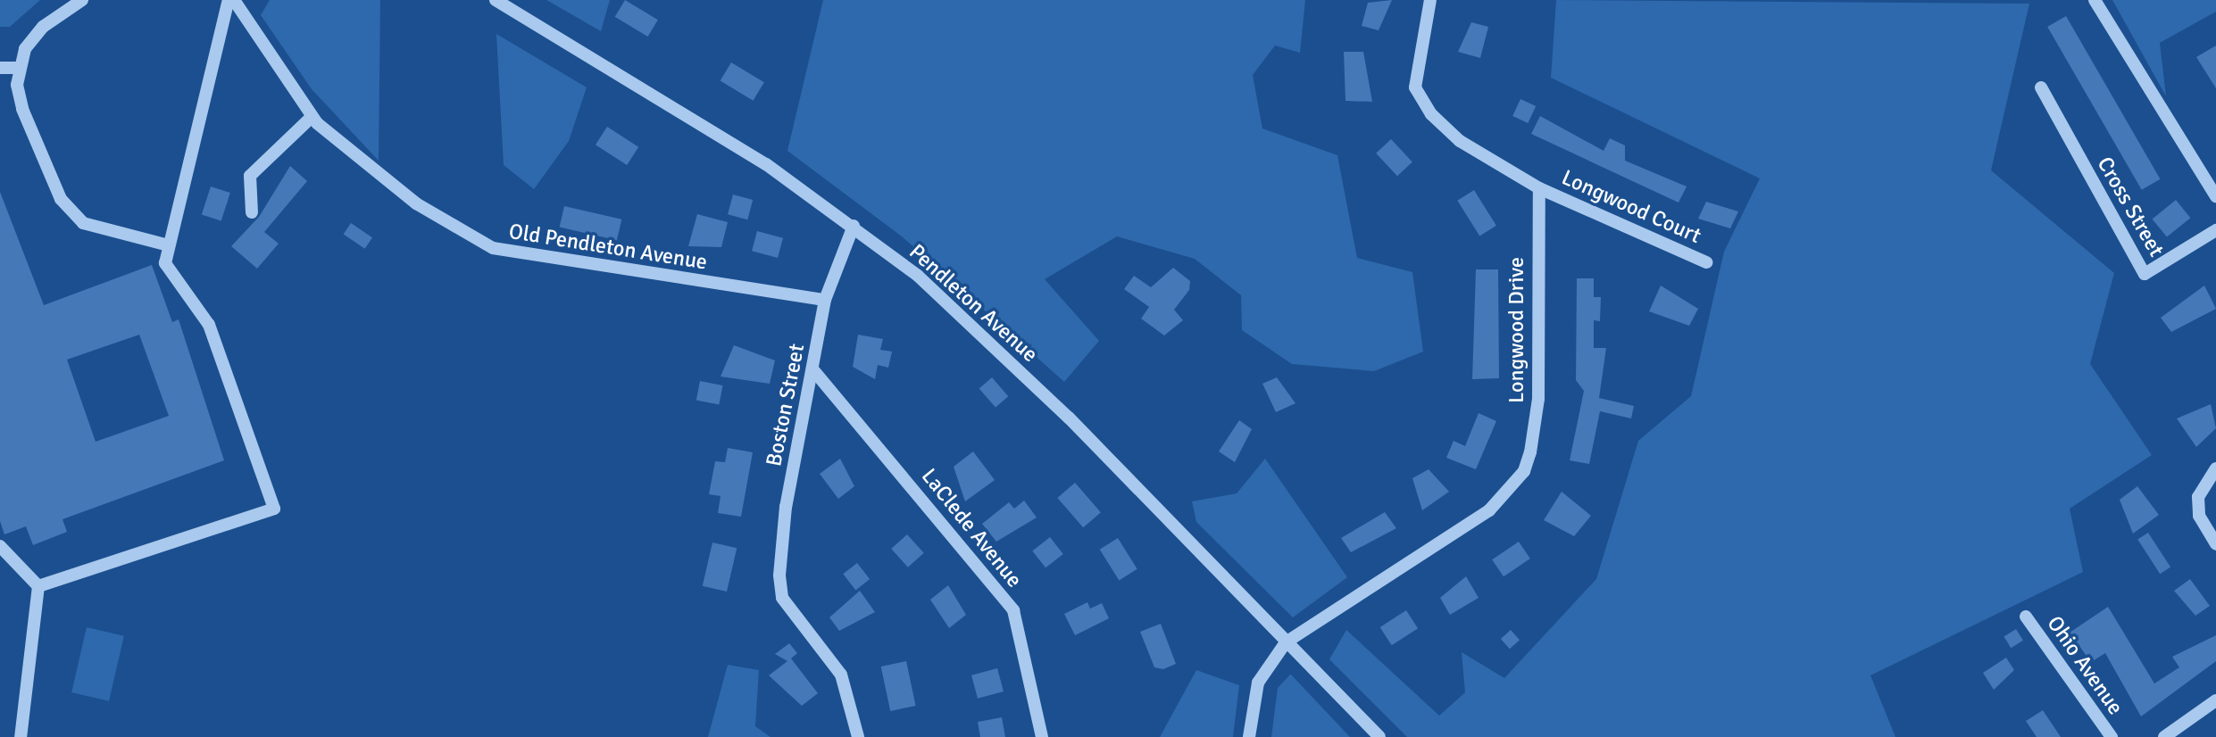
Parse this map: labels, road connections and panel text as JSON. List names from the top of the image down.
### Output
{
  "streets": {
    "street": [
      "Longwood Court",
      "Cross Street",
      "Old Pendleton Avenue",
      "Pendleton Avenue",
      "Longwood Drive",
      "Boston Street",
      "LaClede Avenue",
      "Ohio Avenue"
    ]
  },
  "crossings": [
    ["Longwood Court", "Longwood Drive"],
    ["Old Pendleton Avenue", "Boston Street"],
    ["Pendleton Avenue", "Longwood Drive"],
    ["Pendleton Avenue", "Boston Street"],
    ["Boston Street", "LaClede Avenue"]
  ]
}
